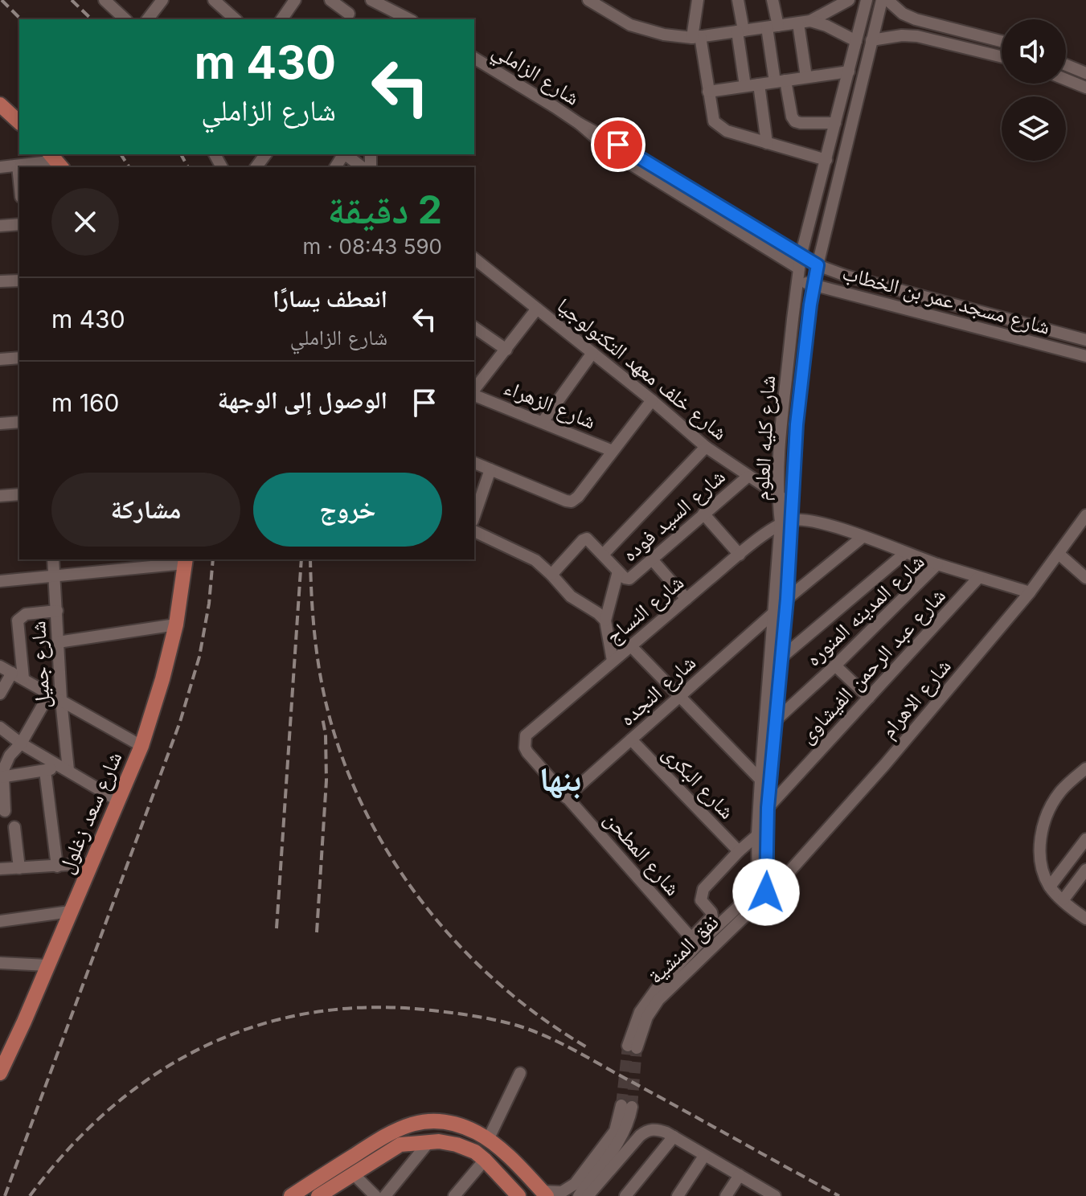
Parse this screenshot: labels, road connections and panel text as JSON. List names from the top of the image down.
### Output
{
  "streets": {
    "main road": ["شارع سعد زغلول"],
    "street": [
      "شارع الزاملي",
      "شارع مسجد عمر بن الخطاب",
      "شارع خلف معهد التكنولوجيا",
      "شارع الزهراء",
      "شارع كليه العلوم",
      "شارع السيد فوده",
      "شارع النساج",
      "شارع المدينه المنوره",
      "شارع جميل",
      "شارع عبد الرحمن الفيشاوى",
      "شارع النجده",
      "شارع الاهرام",
      "شارع البكرى",
      "شارع المطحن",
      "نفق المنشية"
    ]
  },
  "crossings": [
    ["شارع الزاملي", "شارع مسجد عمر بن الخطاب"],
    ["شارع الزاملي", "شارع كليه العلوم"],
    ["شارع مسجد عمر بن الخطاب", "شارع كليه العلوم"],
    ["شارع خلف معهد التكنولوجيا", "شارع كليه العلوم"],
    ["شارع خلف معهد التكنولوجيا", "شارع السيد فوده"],
    ["شارع كليه العلوم", "شارع النساج"],
    ["شارع كليه العلوم", "شارع المدينه المنوره"],
    ["شارع كليه العلوم", "شارع عبد الرحمن الفيشاوى"],
    ["شارع كليه العلوم", "شارع النجده"],
    ["شارع كليه العلوم", "شارع الاهرام"],
    ["شارع كليه العلوم", "نفق المنشية"],
    ["شارع النساج", "شارع المطحن"],
    ["شارع المدينه المنوره", "شارع عبد الرحمن الفيشاوى"],
    ["شارع المدينه المنوره", "شارع الاهرام"],
    ["شارع النجده", "شارع البكرى"],
    ["شارع النجده", "شارع المطحن"],
    ["شارع الاهرام", "نفق المنشية"],
    ["شارع البكرى", "شارع المطحن"]
  ],
  "districts": ["بنها"],
  "page": {
    "turn": ["430 m", "شارع الزاملي"],
    "heading": ["2 دقيقة", "590 m · 08:43"],
    "list": [
      {
        "name": "انعطف يسارًا",
        "note": "شارع الزاملي",
        "value": "430 m"
      },
      {
        "name": "الوصول إلى الوجهة",
        "value": "160 m"
      }
    ],
    "buttons": ["خروج", "مشاركة"]
  }
}
